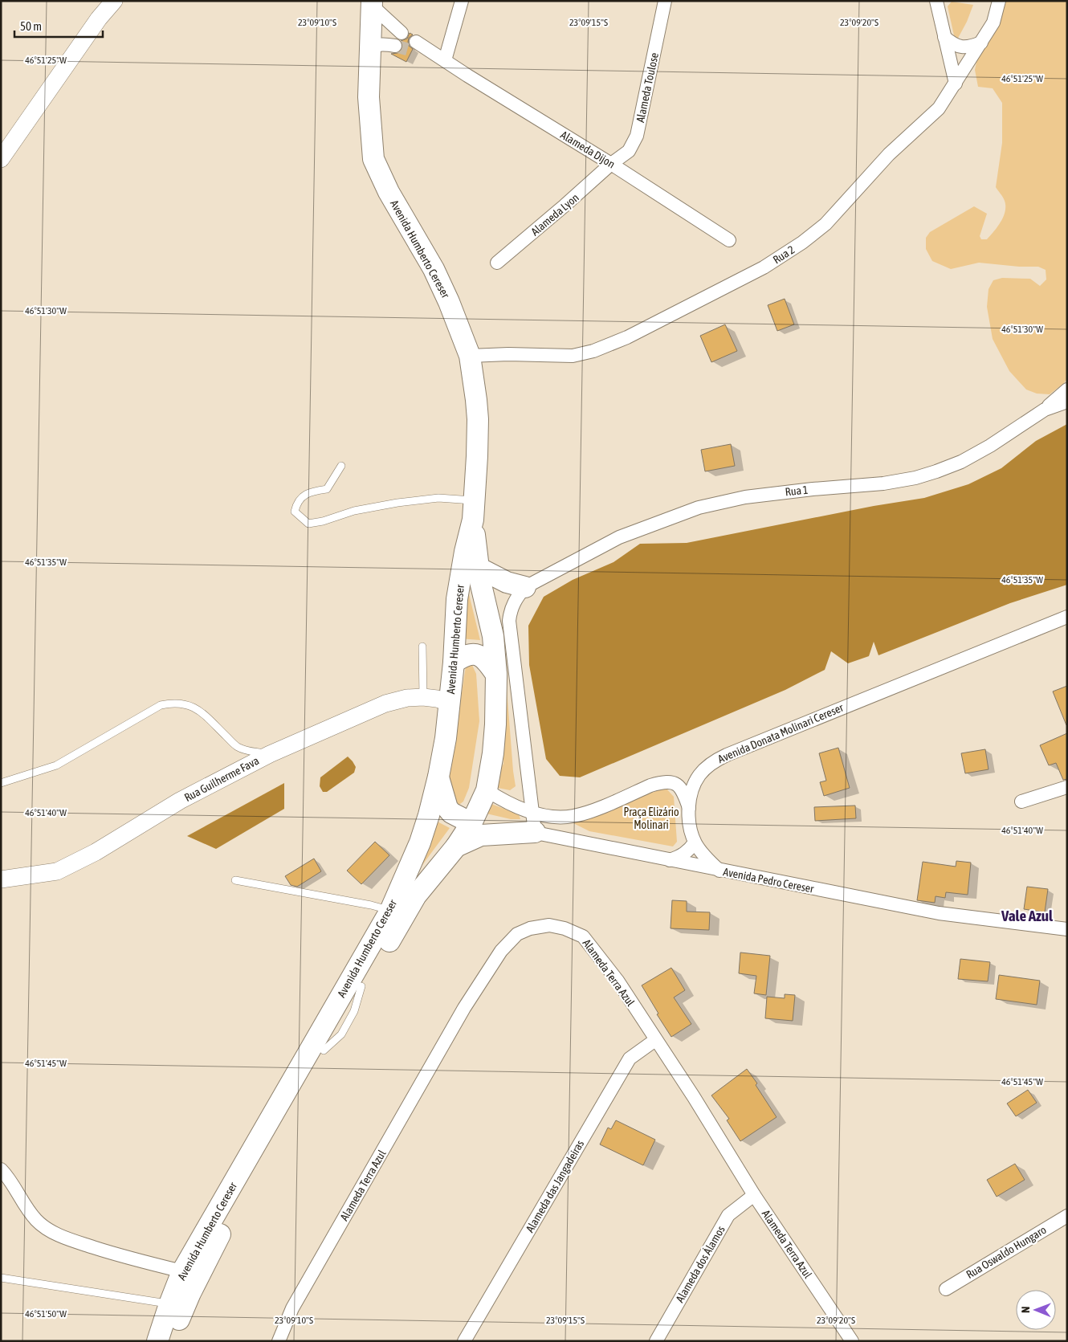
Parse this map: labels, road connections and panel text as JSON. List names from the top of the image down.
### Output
{
  "streets": {
    "main road": ["Avenida Humberto Cereser"],
    "street": [
      "Alameda Toulose",
      "Alameda Dijon",
      "Alameda Lyon",
      "Rua 2",
      "Rua 1",
      "Avenida Donata Molinari Cereser",
      "Rua Guilherme Fava",
      "Avenida Pedro Cereser",
      "Alameda Terra Azul",
      "Alameda das Jangadeiras",
      "Rua Oswaldo Hungaro",
      "Alameda dos Álamos"
    ]
  },
  "crossings": [
    ["Alameda Toulose", "Alameda Dijon"],
    ["Alameda Toulose", "Alameda Lyon"],
    ["Alameda Dijon", "Alameda Lyon"],
    ["Avenida Humberto Cereser", "Rua 2"],
    ["Avenida Humberto Cereser", "Rua Guilherme Fava"],
    ["Avenida Humberto Cereser", "Avenida Pedro Cereser"],
    ["Alameda Terra Azul", "Alameda das Jangadeiras"],
    ["Alameda Terra Azul", "Alameda dos Álamos"]
  ],
  "districts": ["Vale Azul"],
  "parks": ["Praça Elizário Molinari"],
  "scale_bar": "50 m",
  "north": "left",
  "coordinates": [
    "23°09'10\"S",
    "23°09'15\"S",
    "23°09'20\"S",
    "46°51'25\"W",
    "46°51'30\"W",
    "46°51'35\"W",
    "46°51'40\"W",
    "46°51'45\"W",
    "46°51'50\"W"
  ]
}
